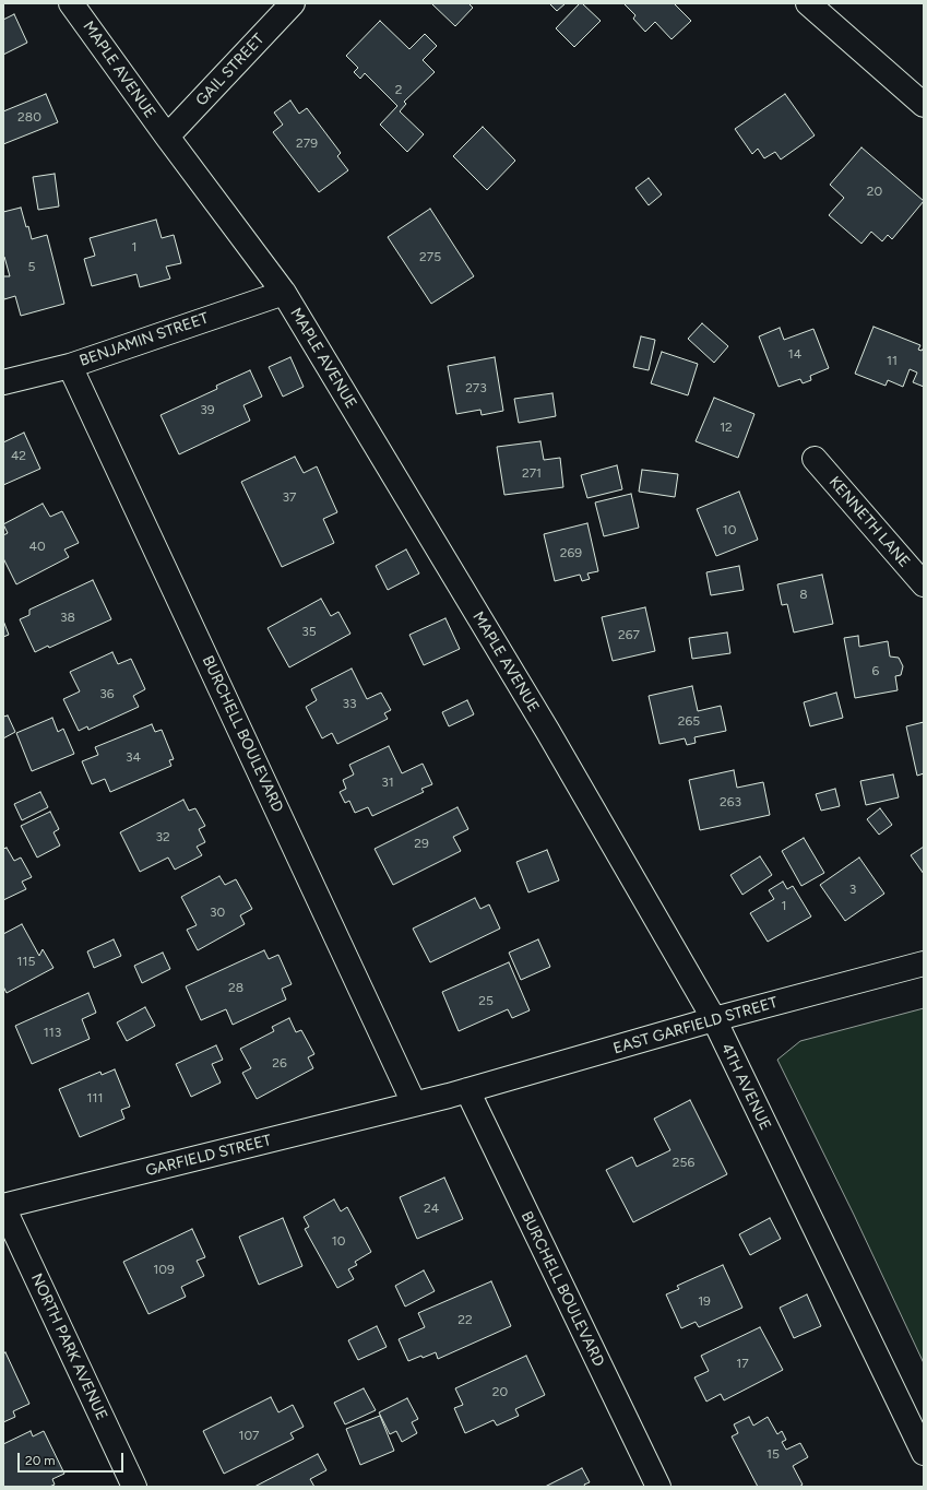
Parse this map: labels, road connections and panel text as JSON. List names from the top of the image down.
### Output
{
  "streets": {
    "street": [
      "MAPLE AVENUE",
      "GAIL STREET",
      "BENJAMIN STREET",
      "KENNETH LANE",
      "BURCHELL BOULEVARD",
      "EAST GARFIELD STREET",
      "4TH AVENUE",
      "GARFIELD STREET",
      "NORTH PARK AVENUE"
    ]
  },
  "crossings": [
    ["MAPLE AVENUE", "GAIL STREET"],
    ["MAPLE AVENUE", "BENJAMIN STREET"],
    ["MAPLE AVENUE", "4TH AVENUE"],
    ["BENJAMIN STREET", "BURCHELL BOULEVARD"],
    ["BURCHELL BOULEVARD", "EAST GARFIELD STREET"],
    ["BURCHELL BOULEVARD", "GARFIELD STREET"],
    ["EAST GARFIELD STREET", "4TH AVENUE"],
    ["EAST GARFIELD STREET", "GARFIELD STREET"],
    ["GARFIELD STREET", "NORTH PARK AVENUE"]
  ],
  "house_numbers": [
    "2",
    "280",
    "279",
    "20",
    "1",
    "275",
    "5",
    "14",
    "11",
    "273",
    "39",
    "12",
    "42",
    "271",
    "37",
    "10",
    "40",
    "269",
    "8",
    "38",
    "35",
    "267",
    "6",
    "36",
    "33",
    "265",
    "34",
    "31",
    "263",
    "32",
    "29",
    "3",
    "1",
    "30",
    "115",
    "28",
    "25",
    "113",
    "26",
    "111",
    "256",
    "24",
    "10",
    "109",
    "19",
    "22",
    "17",
    "20",
    "107",
    "15"
  ],
  "scale_bar": "20 m"
}
